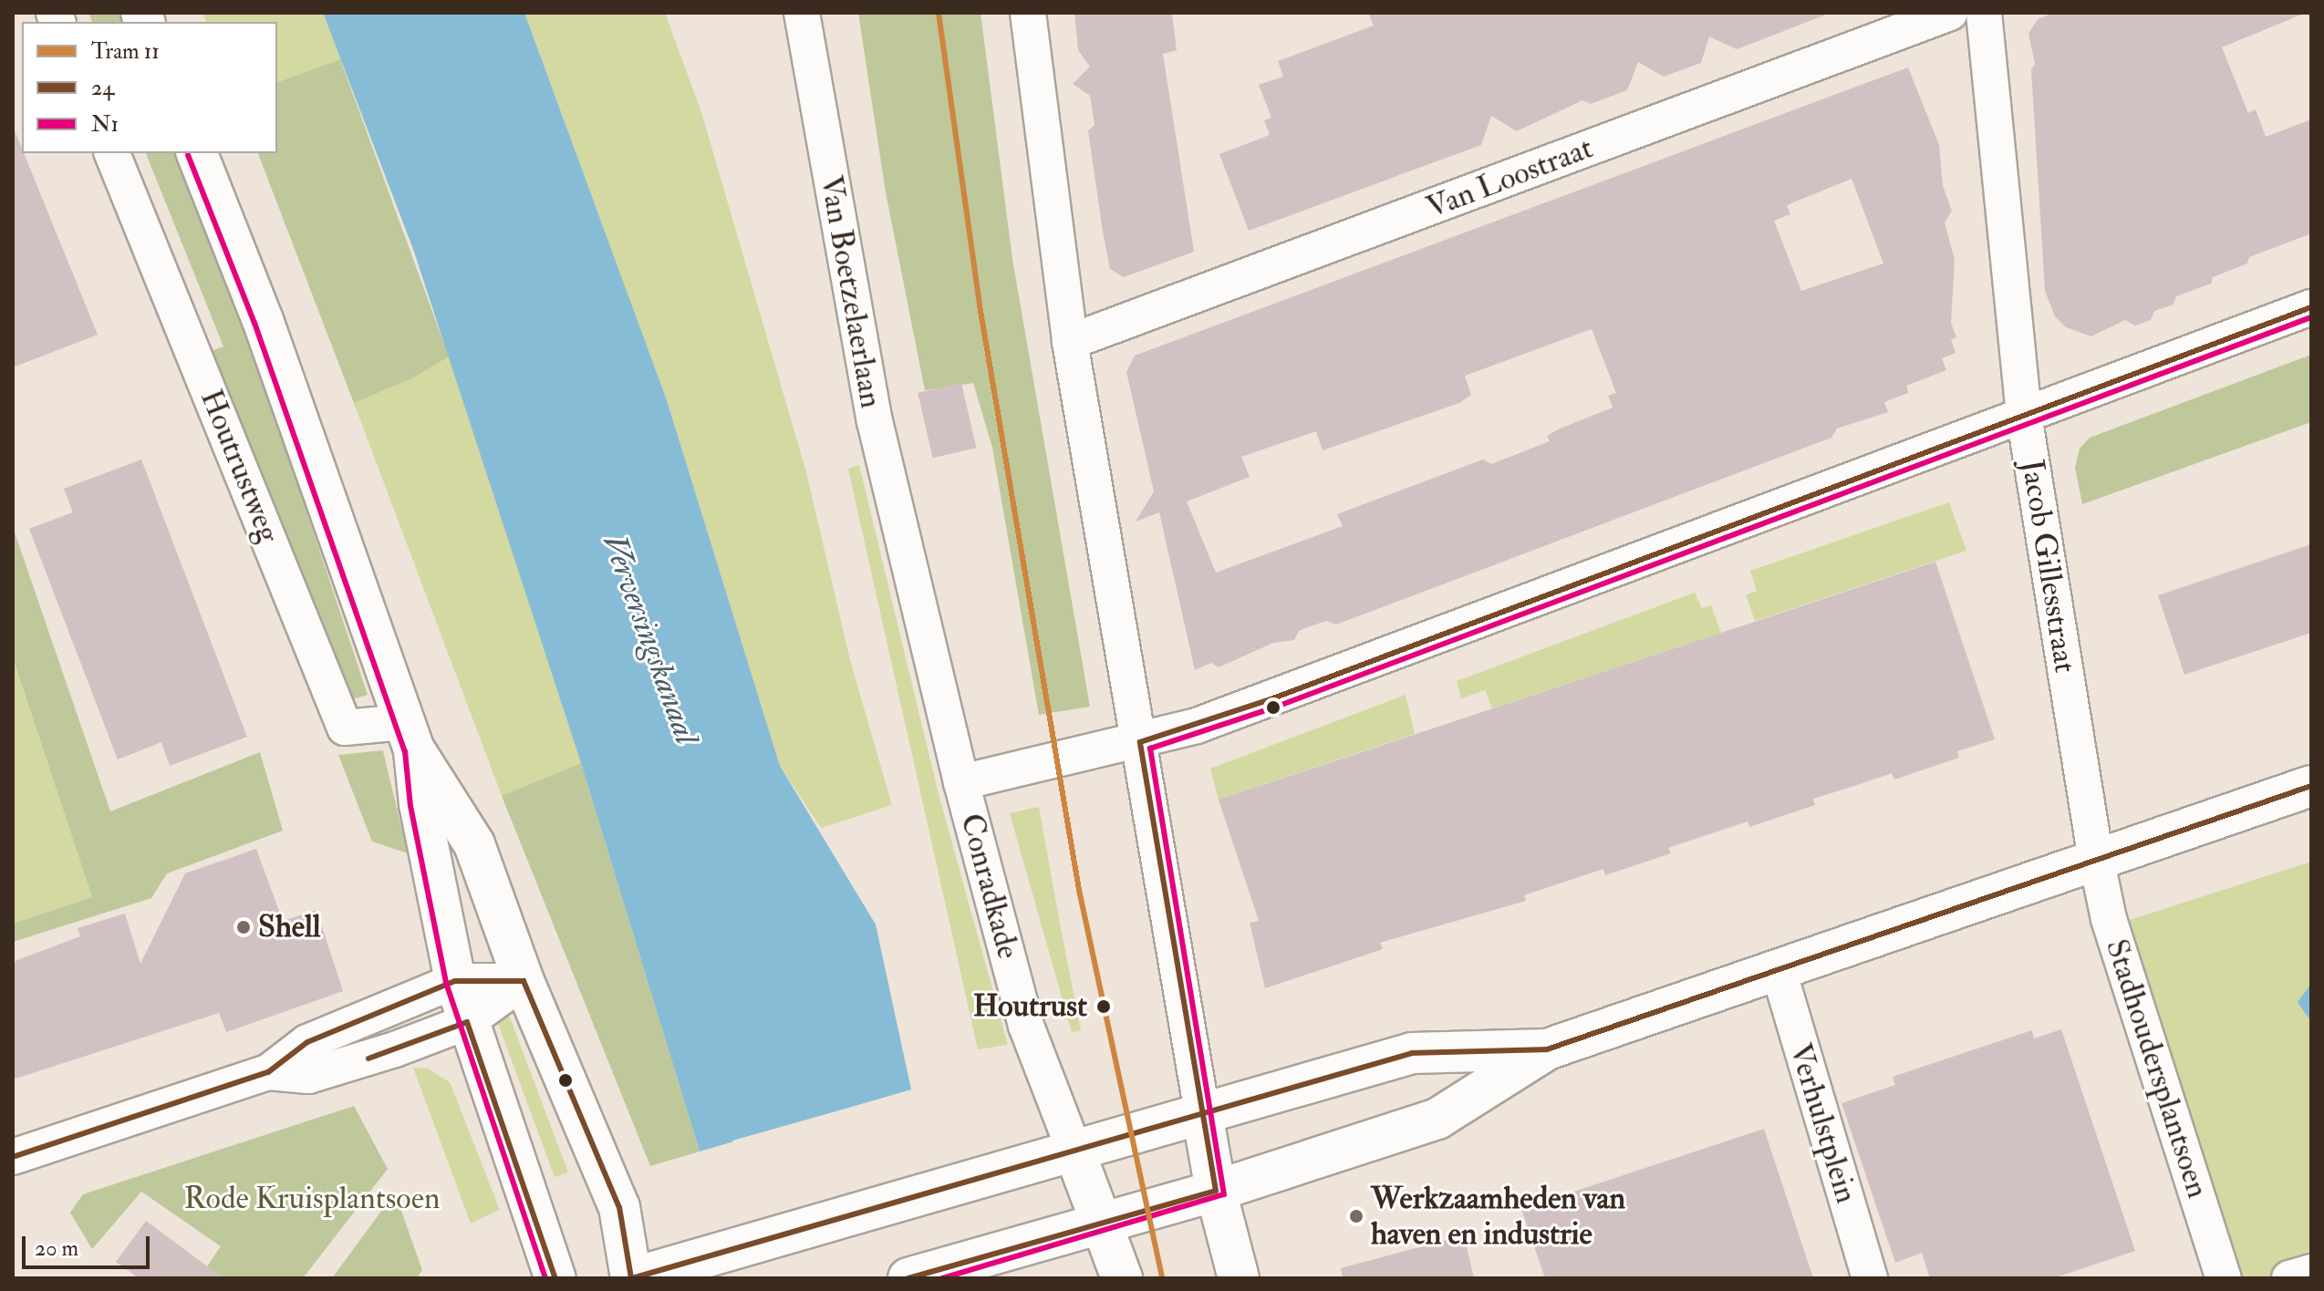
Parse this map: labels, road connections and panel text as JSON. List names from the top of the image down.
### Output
{
  "streets": {
    "main road": ["Conradkade"],
    "street": [
      "Van Loostraat",
      "Van Boetzelaerlaan",
      "Houtrustweg",
      "Jacob Gillesstraat",
      "Stadhoudersplantsoen",
      "Verhulstplein"
    ]
  },
  "crossings": [
    ["Van Boetzelaerlaan", "Conradkade"],
    ["Jacob Gillesstraat", "Stadhoudersplantsoen"]
  ],
  "water": ["Verversingskanaal"],
  "parks": ["Rode Kruisplantsoen"],
  "places": ["Shell", "Houtrust", "Werkzaamheden van haven en industrie"],
  "lines": ["tram line 11", "transit line N1", "transit line 24"],
  "legend": ["Tram 11", "24", "N1"],
  "scale_bar": "20 m"
}
